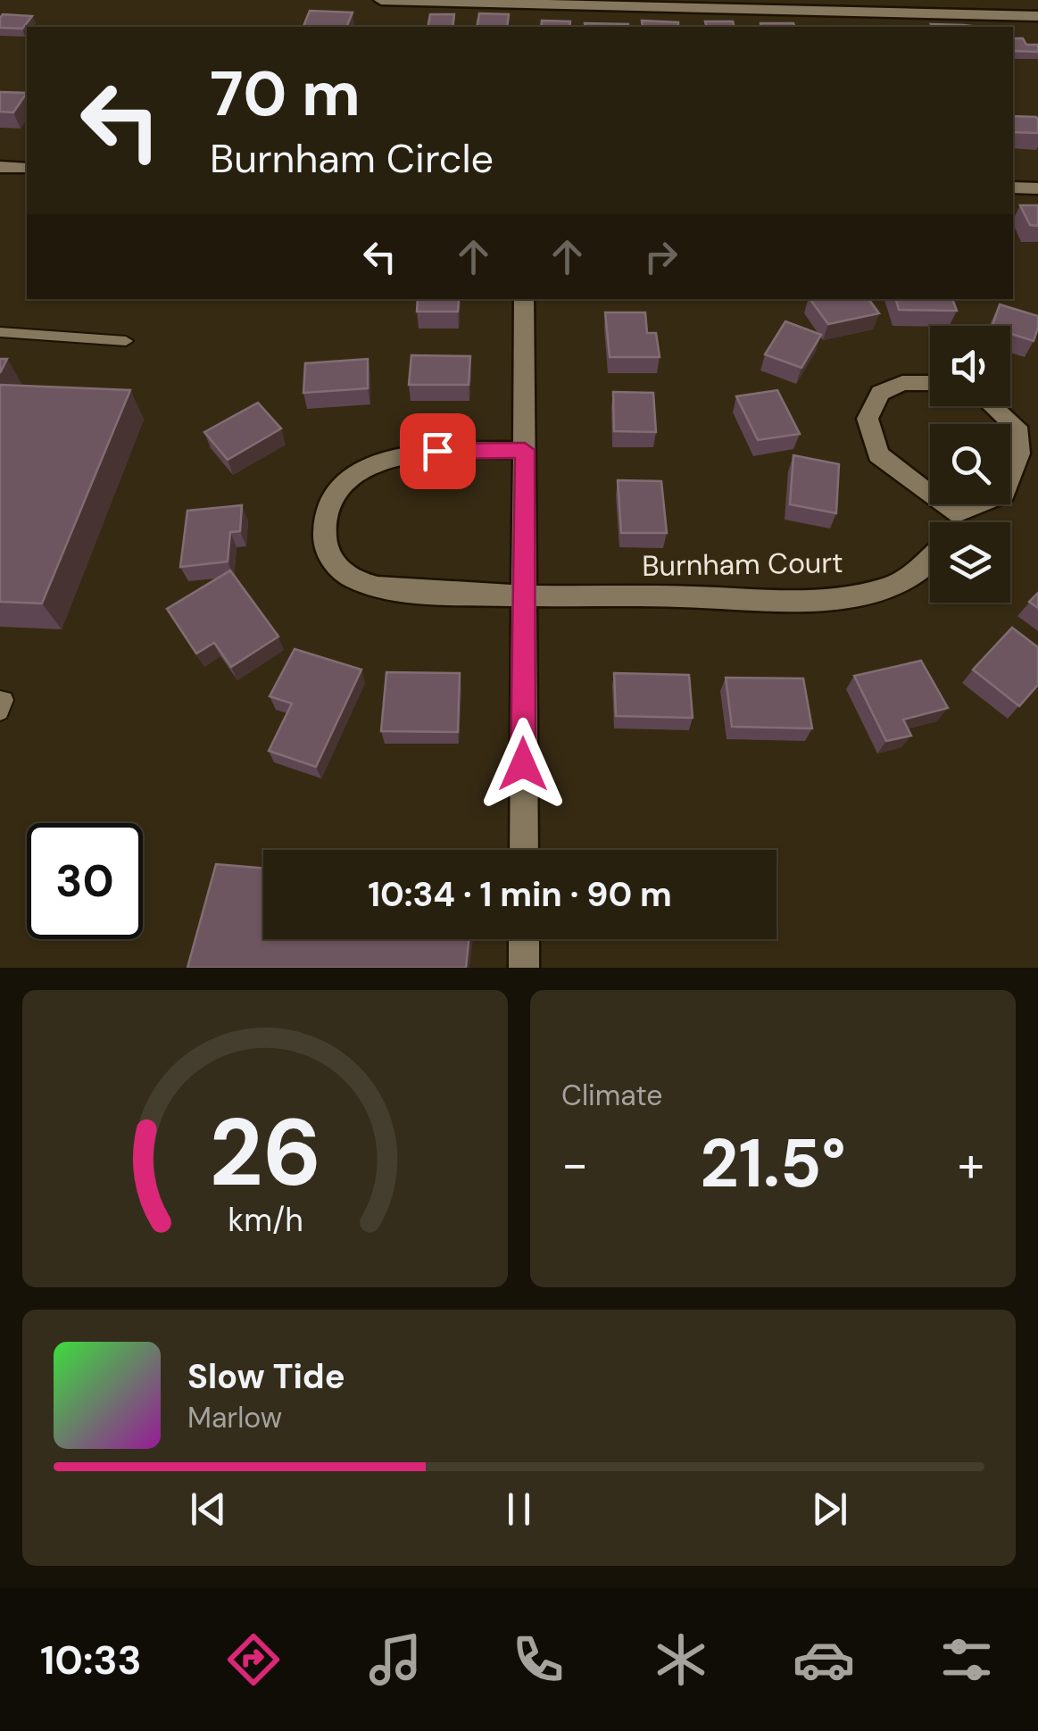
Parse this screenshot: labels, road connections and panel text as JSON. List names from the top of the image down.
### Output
{
  "streets": {
    "street": ["Burnham Court"]
  },
  "page": {
    "turn": ["70 m", "Burnham Circle"],
    "limit": "30",
    "trip": "10:34 · 1 min · 90 m",
    "tile": "Climate",
    "heat": ["−", "21.5°", "+"],
    "song": ["Slow Tide", "Marlow"],
    "tabs": "10:33",
    "gauge": ["26", "km/h"]
  }
}
